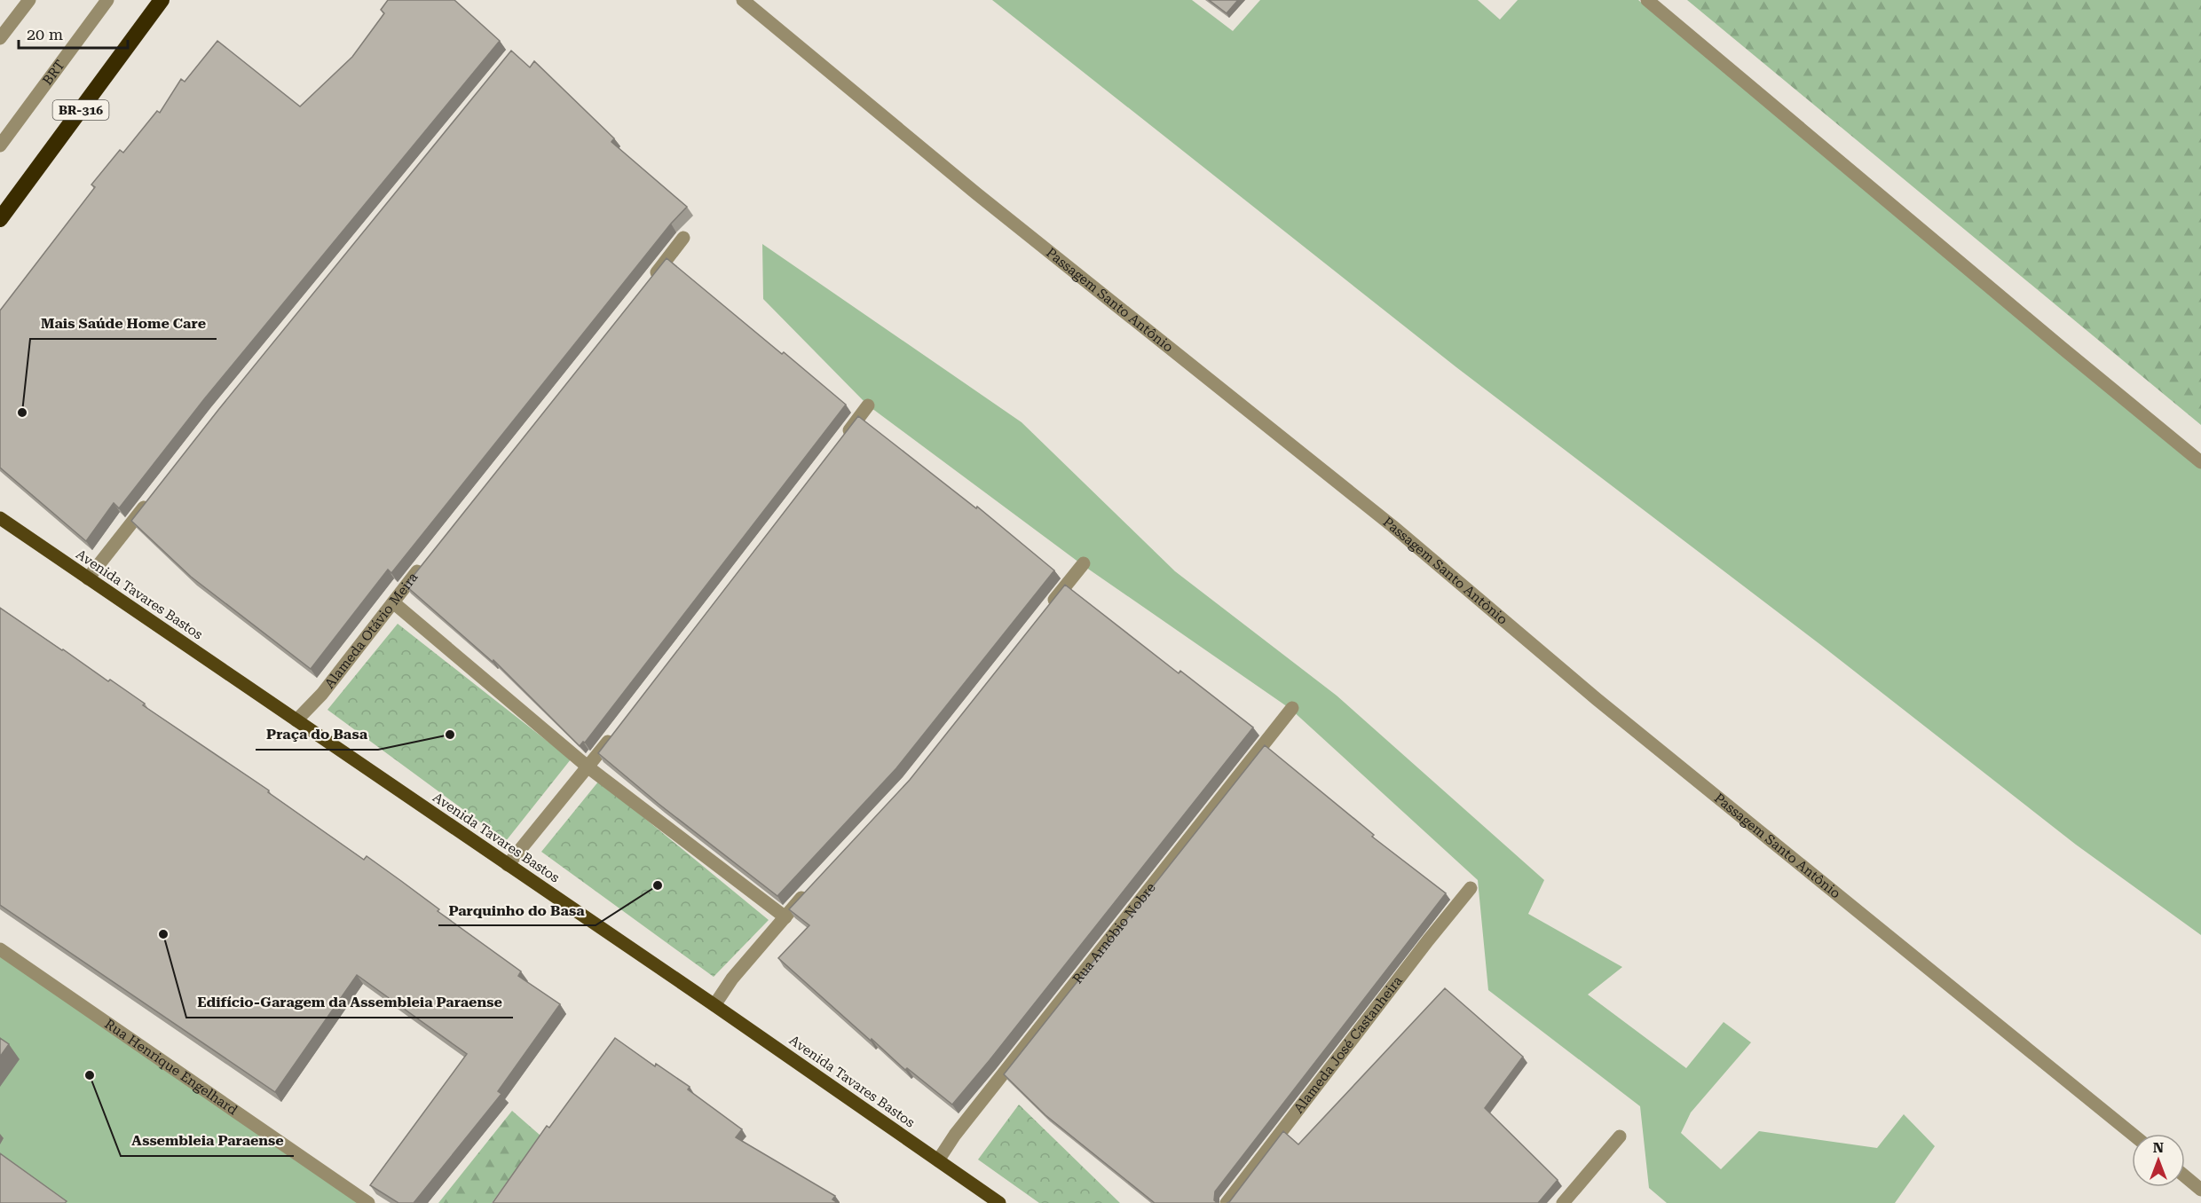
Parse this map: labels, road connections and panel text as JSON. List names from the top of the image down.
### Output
{
  "streets": {
    "highway": ["BR-316"],
    "main road": ["Avenida Tavares Bastos"],
    "street": [
      "BRT",
      "Passagem Santo Antônio",
      "Alameda Otávio Meira",
      "Rua Arnóbio Nobre",
      "Alameda José Castanheira",
      "Rua Henrique Engelhard"
    ]
  },
  "crossings": [
    ["Avenida Tavares Bastos", "Alameda Otávio Meira"],
    ["Avenida Tavares Bastos", "Rua Arnóbio Nobre"]
  ],
  "places": [
    "Mais Saúde Home Care",
    "Praça do Basa",
    "Parquinho do Basa",
    "Edifício-Garagem da Assembleia Paraense",
    "Assembleia Paraense"
  ],
  "scale_bar": "20 m",
  "north": "top"
}
